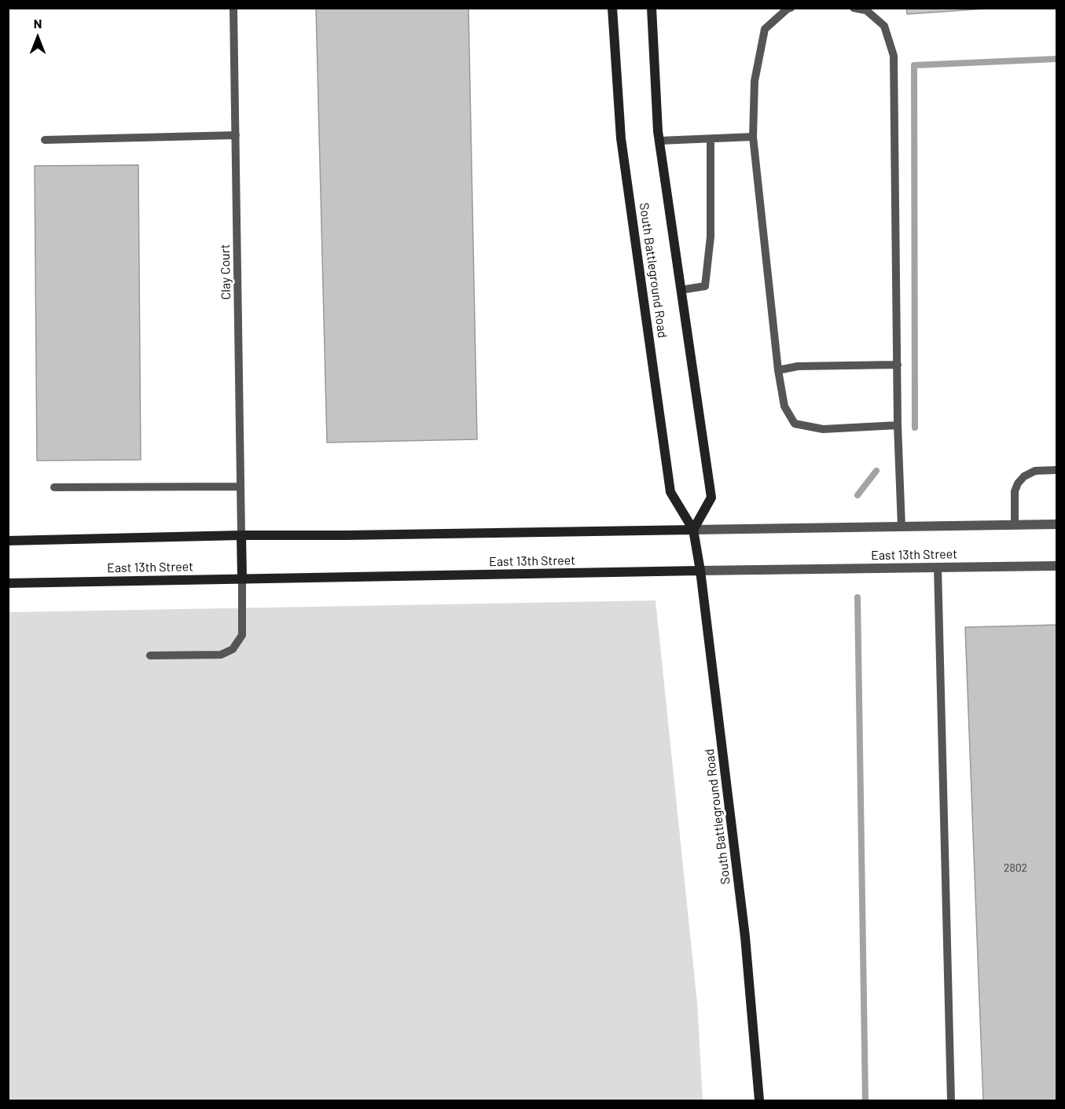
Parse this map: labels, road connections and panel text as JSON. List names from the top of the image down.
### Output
{
  "streets": {
    "main road": ["South Battleground Road", "East 13th Street"],
    "lane": ["Clay Court"]
  },
  "crossings": [
    ["South Battleground Road", "East 13th Street"]
  ],
  "house_numbers": ["2802"],
  "north": "top"
}
